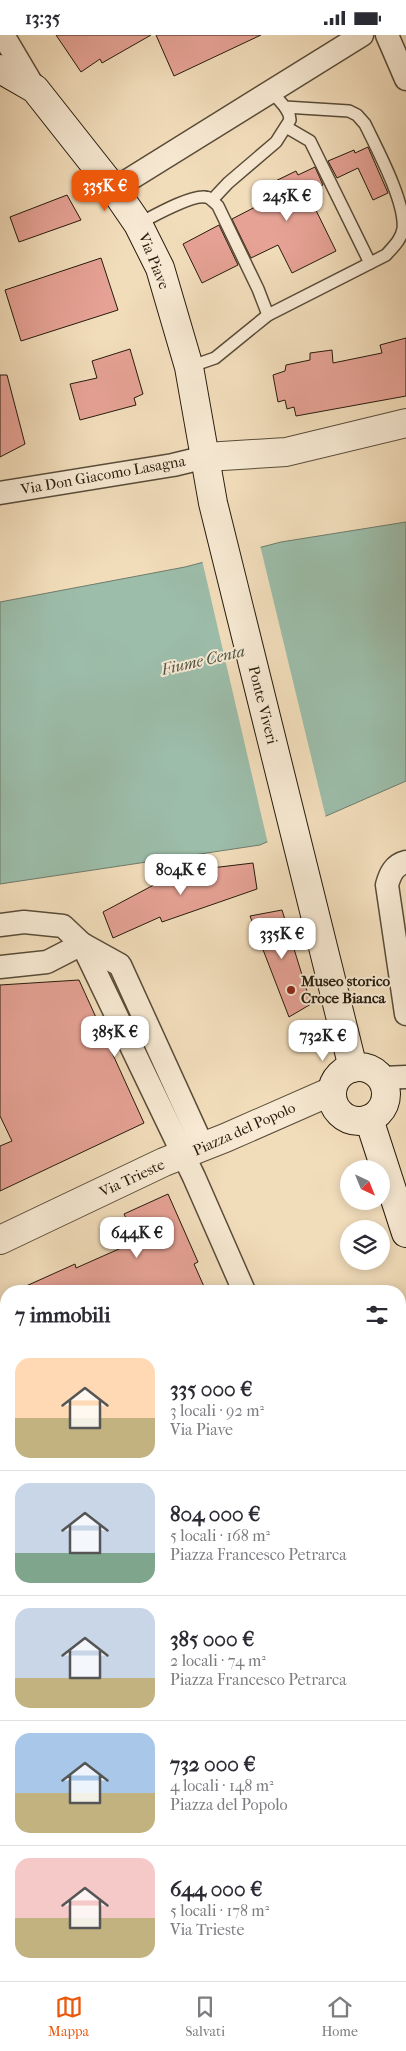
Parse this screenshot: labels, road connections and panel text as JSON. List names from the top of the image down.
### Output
{
  "streets": {
    "main road": [
      "Via Piave",
      "Ponte Viveri",
      "Piazza del Popolo",
      "Via Trieste"
    ],
    "street": ["Via Don Giacomo Lasagna"]
  },
  "crossings": [
    ["Via Piave", "Via Don Giacomo Lasagna"],
    ["Via Piave", "Ponte Viveri"],
    ["Ponte Viveri", "Piazza del Popolo"],
    ["Piazza del Popolo", "Via Trieste"]
  ],
  "water": ["Fiume Centa"],
  "places": ["Museo storico Croce Bianca"],
  "north": "bottom right",
  "page": {
    "status": "13:35",
    "price": [
      "335K €",
      "245K €",
      "804K €",
      "335K €",
      "385K €",
      "732K €",
      "644K €"
    ],
    "heading": "7 immobili",
    "list": [
      {
        "name": "335 000 €",
        "note": "3 locali · 92 m² · Via Piave"
      },
      {
        "name": "804 000 €",
        "note": "5 locali · 168 m² · Piazza Francesco Petrarca"
      },
      {
        "name": "385 000 €",
        "note": "2 locali · 74 m² · Piazza Francesco Petrarca"
      },
      {
        "name": "732 000 €",
        "note": "4 locali · 148 m² · Piazza del Popolo"
      },
      {
        "name": "644 000 €",
        "note": "5 locali · 178 m² · Via Trieste"
      }
    ],
    "tabs": ["Mappa", "Salvati", "Home"]
  }
}
